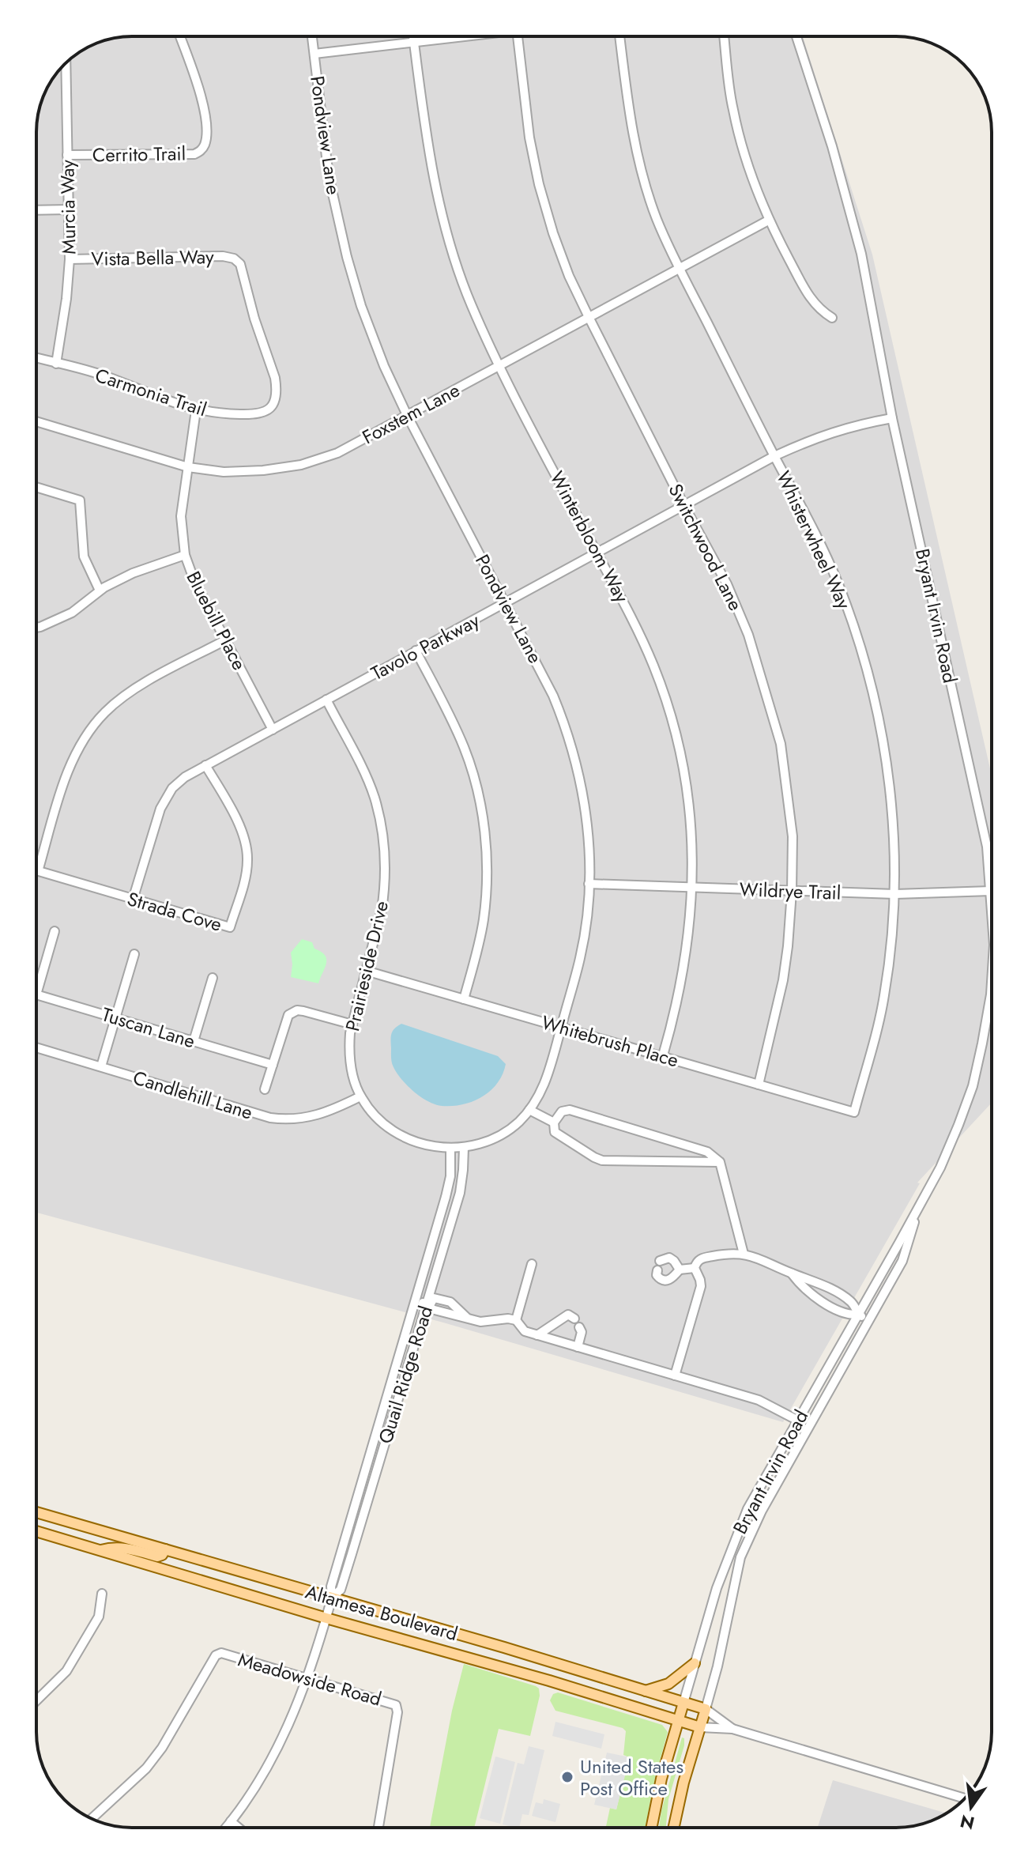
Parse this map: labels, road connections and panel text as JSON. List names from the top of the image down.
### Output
{
  "streets": {
    "main road": ["Bryant Irvin Road", "Altamesa Boulevard"],
    "street": [
      "Pondview Lane",
      "Cerrito Trail",
      "Murcia Way",
      "Vista Bella Way",
      "Carmonia Trail",
      "Foxstem Lane",
      "Winterbloom Way",
      "Whisterwheel Way",
      "Switchwood Lane",
      "Bluebill Place",
      "Tavolo Parkway",
      "Wildrye Trail",
      "Strada Cove",
      "Prairieside Drive",
      "Tuscan Lane",
      "Whitebrush Place",
      "Candlehill Lane",
      "Quail Ridge Road",
      "Meadowside Road"
    ]
  },
  "crossings": [
    ["Pondview Lane", "Foxstem Lane"],
    ["Pondview Lane", "Tavolo Parkway"],
    ["Pondview Lane", "Wildrye Trail"],
    ["Pondview Lane", "Prairieside Drive"],
    ["Pondview Lane", "Whitebrush Place"],
    ["Pondview Lane", "Quail Ridge Road"],
    ["Cerrito Trail", "Murcia Way"],
    ["Murcia Way", "Vista Bella Way"],
    ["Murcia Way", "Carmonia Trail"],
    ["Vista Bella Way", "Carmonia Trail"],
    ["Carmonia Trail", "Bluebill Place"],
    ["Foxstem Lane", "Winterbloom Way"],
    ["Foxstem Lane", "Whisterwheel Way"],
    ["Foxstem Lane", "Switchwood Lane"],
    ["Foxstem Lane", "Bluebill Place"],
    ["Winterbloom Way", "Tavolo Parkway"],
    ["Winterbloom Way", "Wildrye Trail"],
    ["Winterbloom Way", "Whitebrush Place"],
    ["Whisterwheel Way", "Tavolo Parkway"],
    ["Whisterwheel Way", "Wildrye Trail"],
    ["Whisterwheel Way", "Whitebrush Place"],
    ["Switchwood Lane", "Tavolo Parkway"],
    ["Switchwood Lane", "Wildrye Trail"],
    ["Switchwood Lane", "Whitebrush Place"],
    ["Bryant Irvin Road", "Tavolo Parkway"],
    ["Bryant Irvin Road", "Wildrye Trail"],
    ["Bryant Irvin Road", "Altamesa Boulevard"],
    ["Bluebill Place", "Tavolo Parkway"],
    ["Tavolo Parkway", "Strada Cove"],
    ["Tavolo Parkway", "Prairieside Drive"],
    ["Prairieside Drive", "Whitebrush Place"],
    ["Prairieside Drive", "Candlehill Lane"],
    ["Prairieside Drive", "Quail Ridge Road"],
    ["Quail Ridge Road", "Altamesa Boulevard"],
    ["Quail Ridge Road", "Meadowside Road"]
  ],
  "places": ["United States Post Office"],
  "north": "bottom"
}
